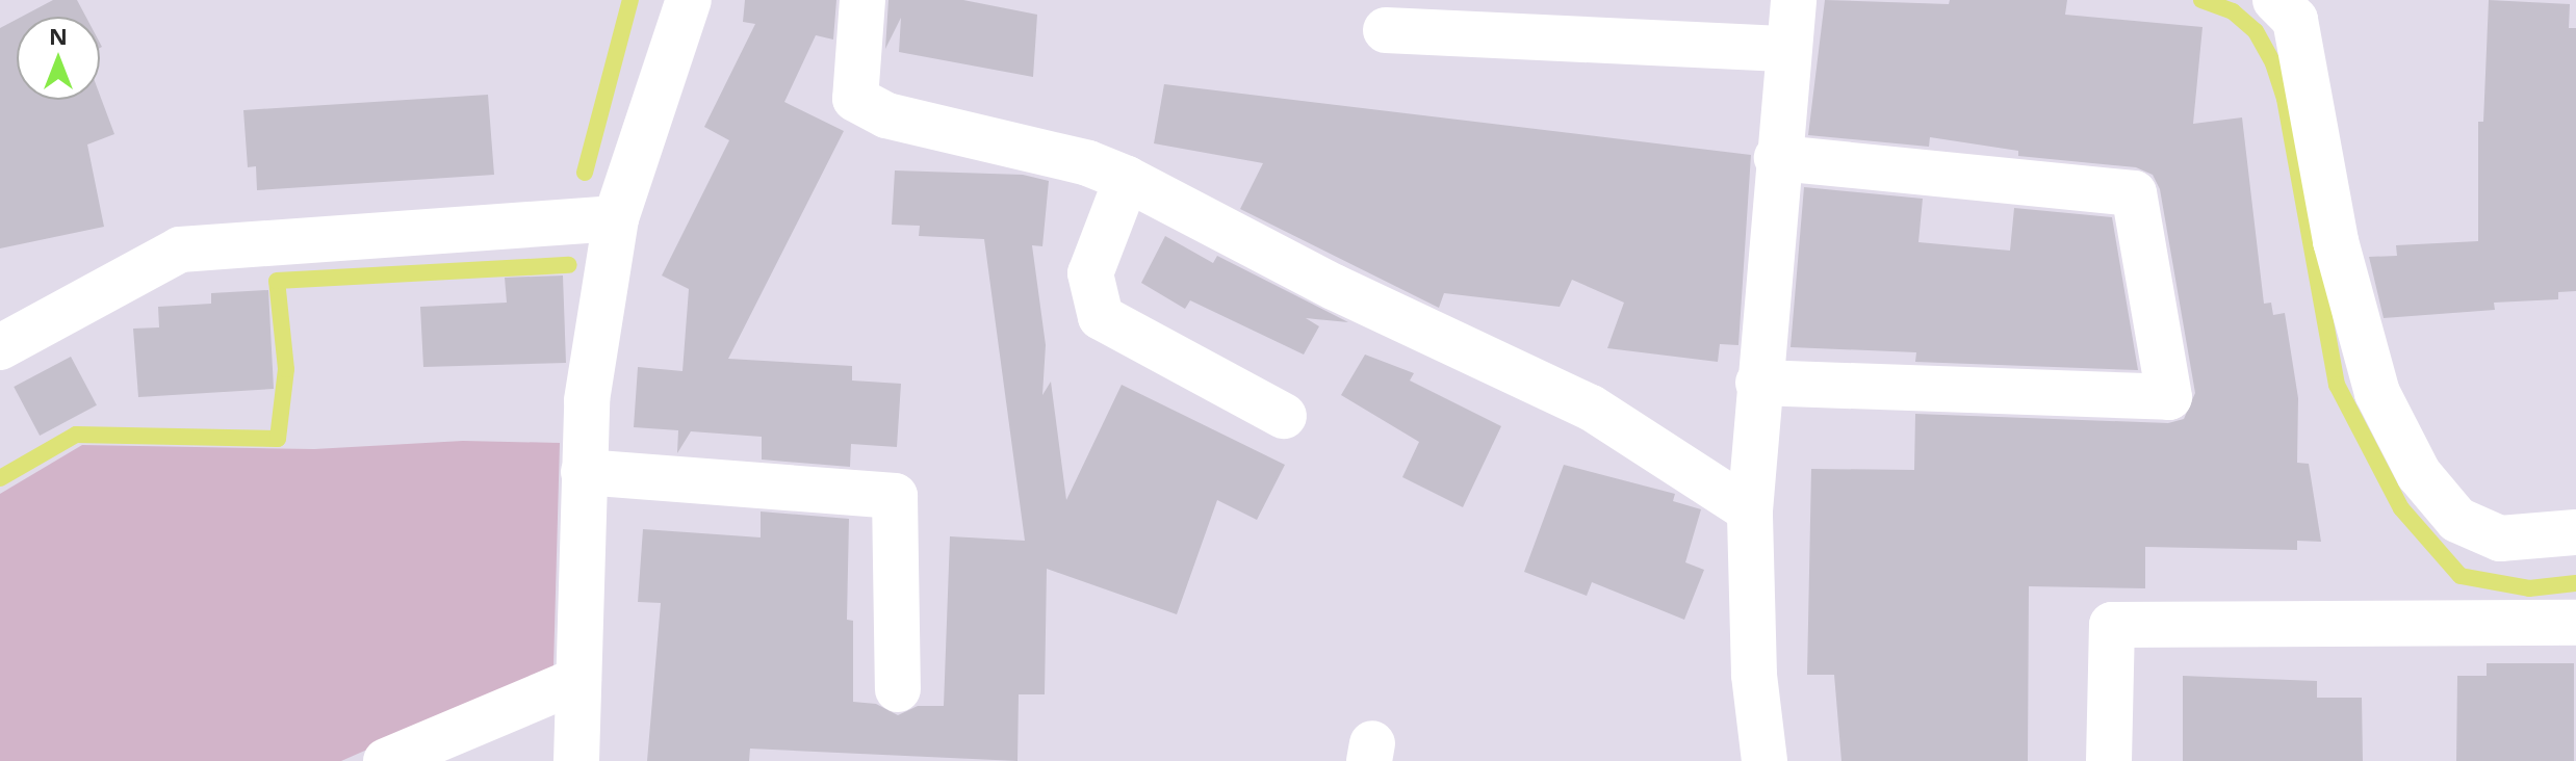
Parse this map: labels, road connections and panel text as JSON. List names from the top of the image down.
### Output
{
  "north": "top"
}
